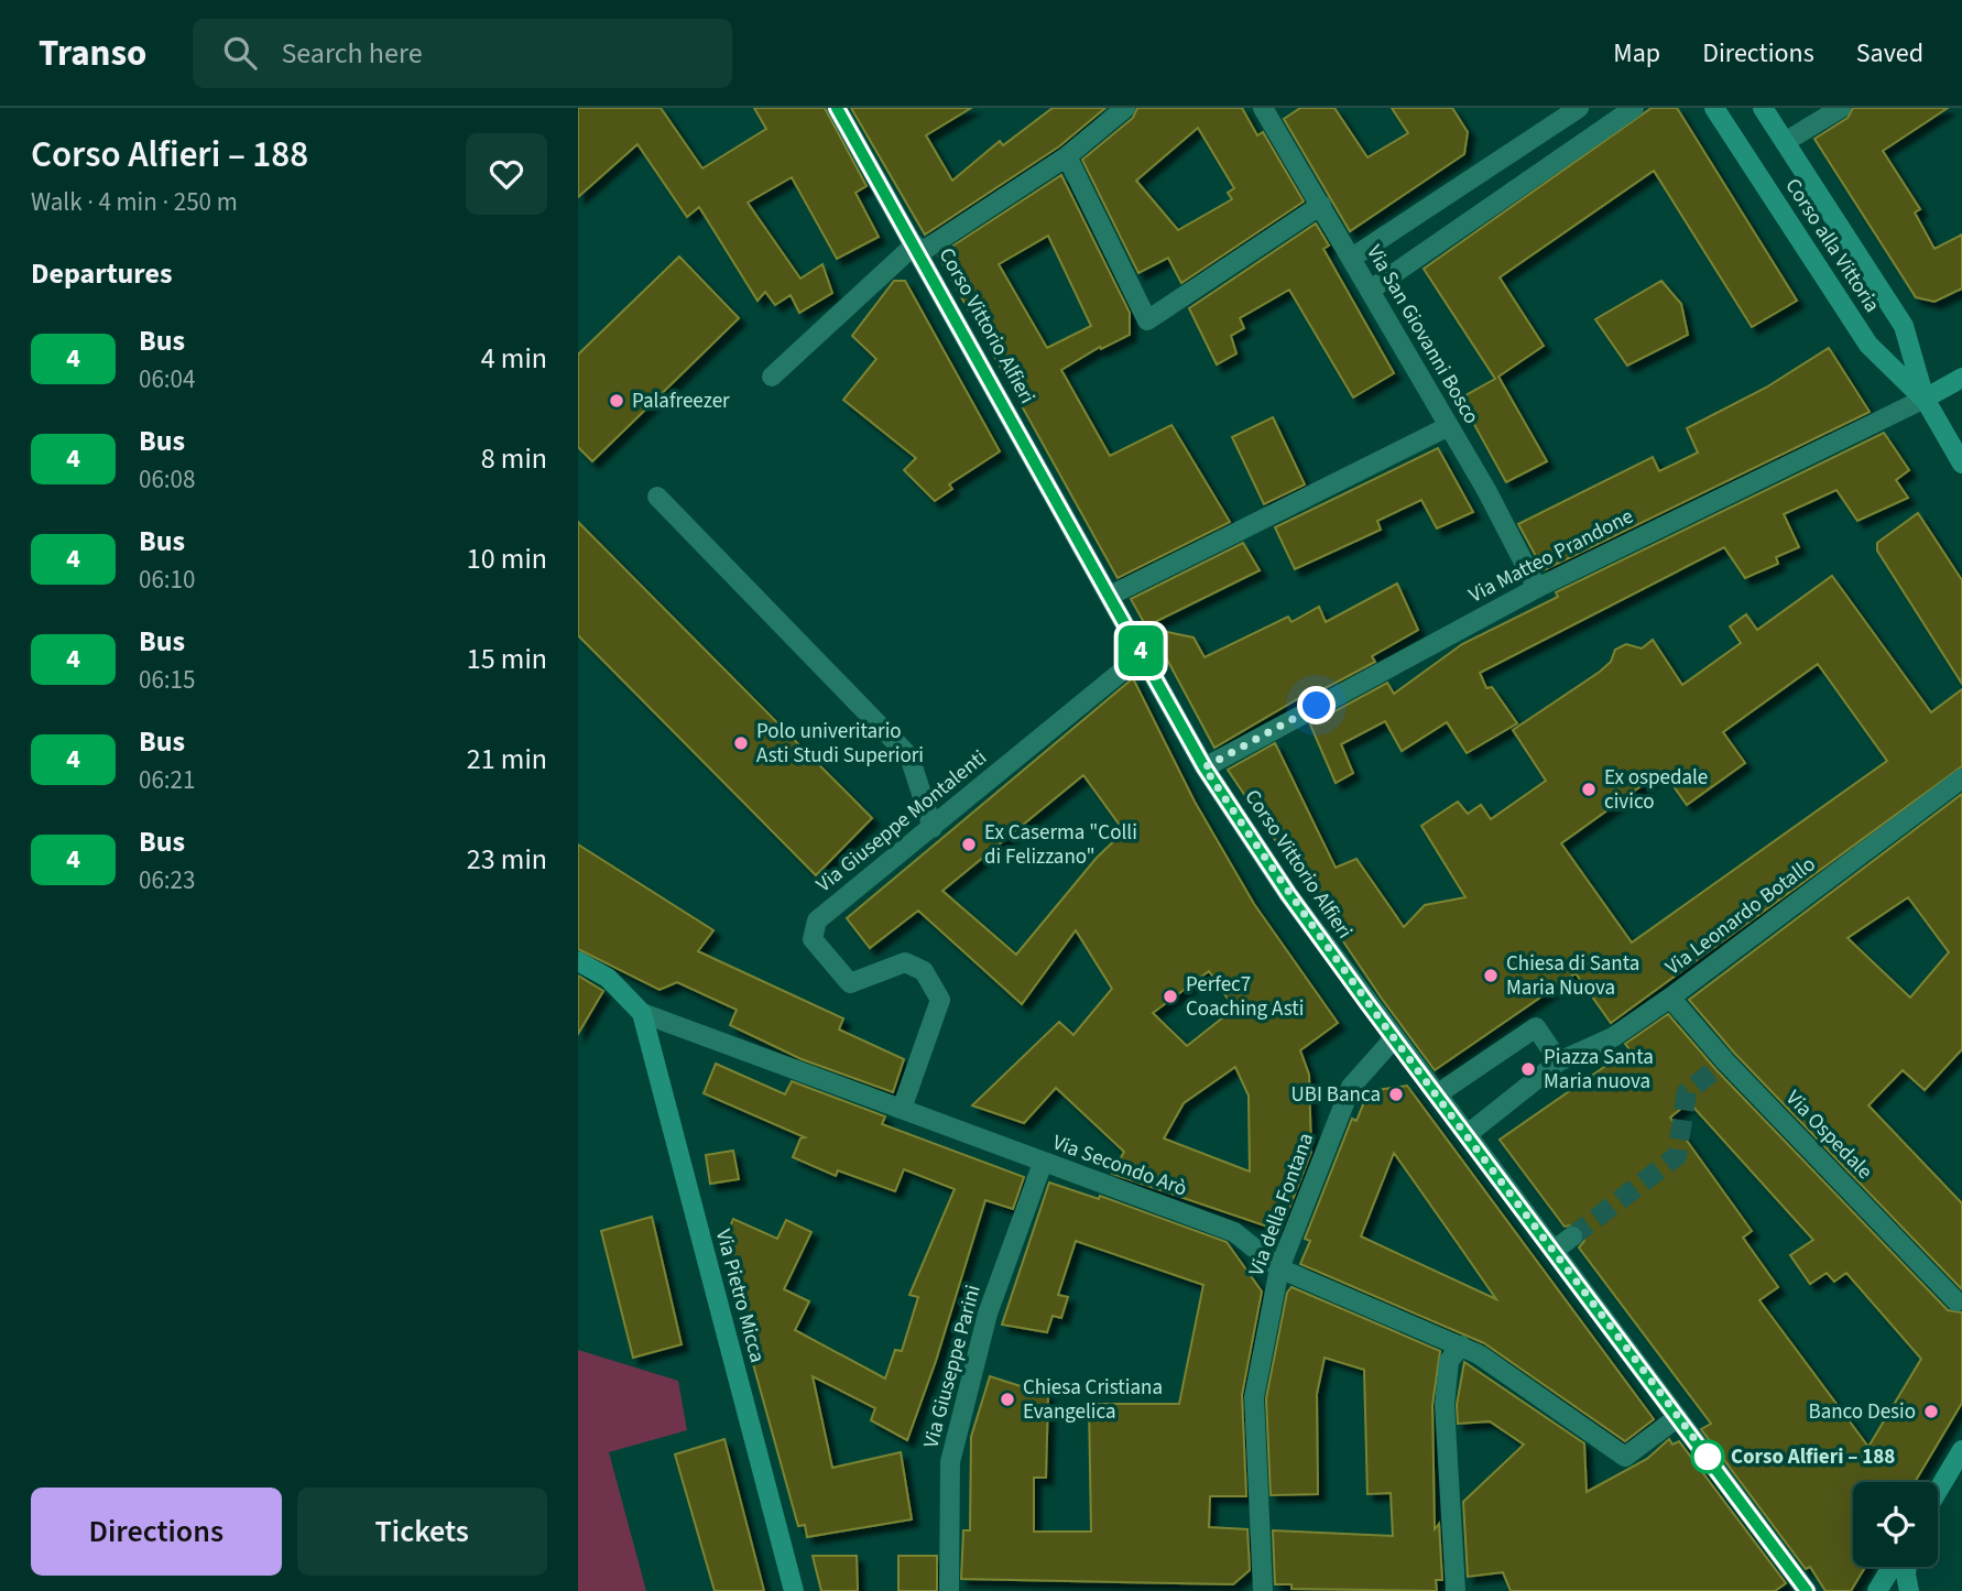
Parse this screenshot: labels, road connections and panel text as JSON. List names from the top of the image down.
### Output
{
  "streets": {
    "street": [
      "Corso alla Vittoria",
      "Corso Vittorio Alfieri",
      "Via San Giovanni Bosco",
      "Via Matteo Prandone",
      "Via Giuseppe Montalenti",
      "Via Leonardo Botallo",
      "Via Ospedale",
      "Via Secondo Arò",
      "Via della Fontana",
      "Via Pietro Micca",
      "Via Giuseppe Parini"
    ]
  },
  "crossings": [
    ["Corso alla Vittoria", "Via Matteo Prandone"],
    ["Corso Vittorio Alfieri", "Via Matteo Prandone"],
    ["Corso Vittorio Alfieri", "Via Giuseppe Montalenti"],
    ["Corso Vittorio Alfieri", "Via Leonardo Botallo"],
    ["Corso Vittorio Alfieri", "Via Secondo Arò"],
    ["Corso Vittorio Alfieri", "Via della Fontana"],
    ["Via San Giovanni Bosco", "Via Matteo Prandone"],
    ["Via Giuseppe Montalenti", "Via Secondo Arò"],
    ["Via Leonardo Botallo", "Via Ospedale"],
    ["Via Secondo Arò", "Via della Fontana"],
    ["Via Secondo Arò", "Via Pietro Micca"],
    ["Via Secondo Arò", "Via Giuseppe Parini"]
  ],
  "places": [
    "Palafreezer",
    "Polo univeritario Asti Studi Superiori",
    "Ex ospedale civico",
    "Ex Caserma \"Colli di Felizzano\"",
    "Chiesa di Santa Maria Nuova",
    "Perfec7 Coaching Asti",
    "Piazza Santa Maria nuova",
    "UBI Banca",
    "Chiesa Cristiana Evangelica",
    "Banco Desio",
    "Corso Alfieri – 188"
  ],
  "lines": ["bus line 4"],
  "page": {
    "header": "Transo",
    "search": "Search here",
    "nav": ["Map", "Directions", "Saved"],
    "heading": [
      ["Corso Alfieri – 188", "Walk · 4 min · 250 m"],
      "Departures"
    ],
    "on_map": "4",
    "list": [
      {
        "mark": "4",
        "name": "Bus",
        "note": "06:04",
        "value": "4 min"
      },
      {
        "mark": "4",
        "name": "Bus",
        "note": "06:08",
        "value": "8 min"
      },
      {
        "mark": "4",
        "name": "Bus",
        "note": "06:10",
        "value": "10 min"
      },
      {
        "mark": "4",
        "name": "Bus",
        "note": "06:15",
        "value": "15 min"
      },
      {
        "mark": "4",
        "name": "Bus",
        "note": "06:21",
        "value": "21 min"
      },
      {
        "mark": "4",
        "name": "Bus",
        "note": "06:23",
        "value": "23 min"
      }
    ],
    "buttons": ["Directions", "Tickets"]
  }
}
